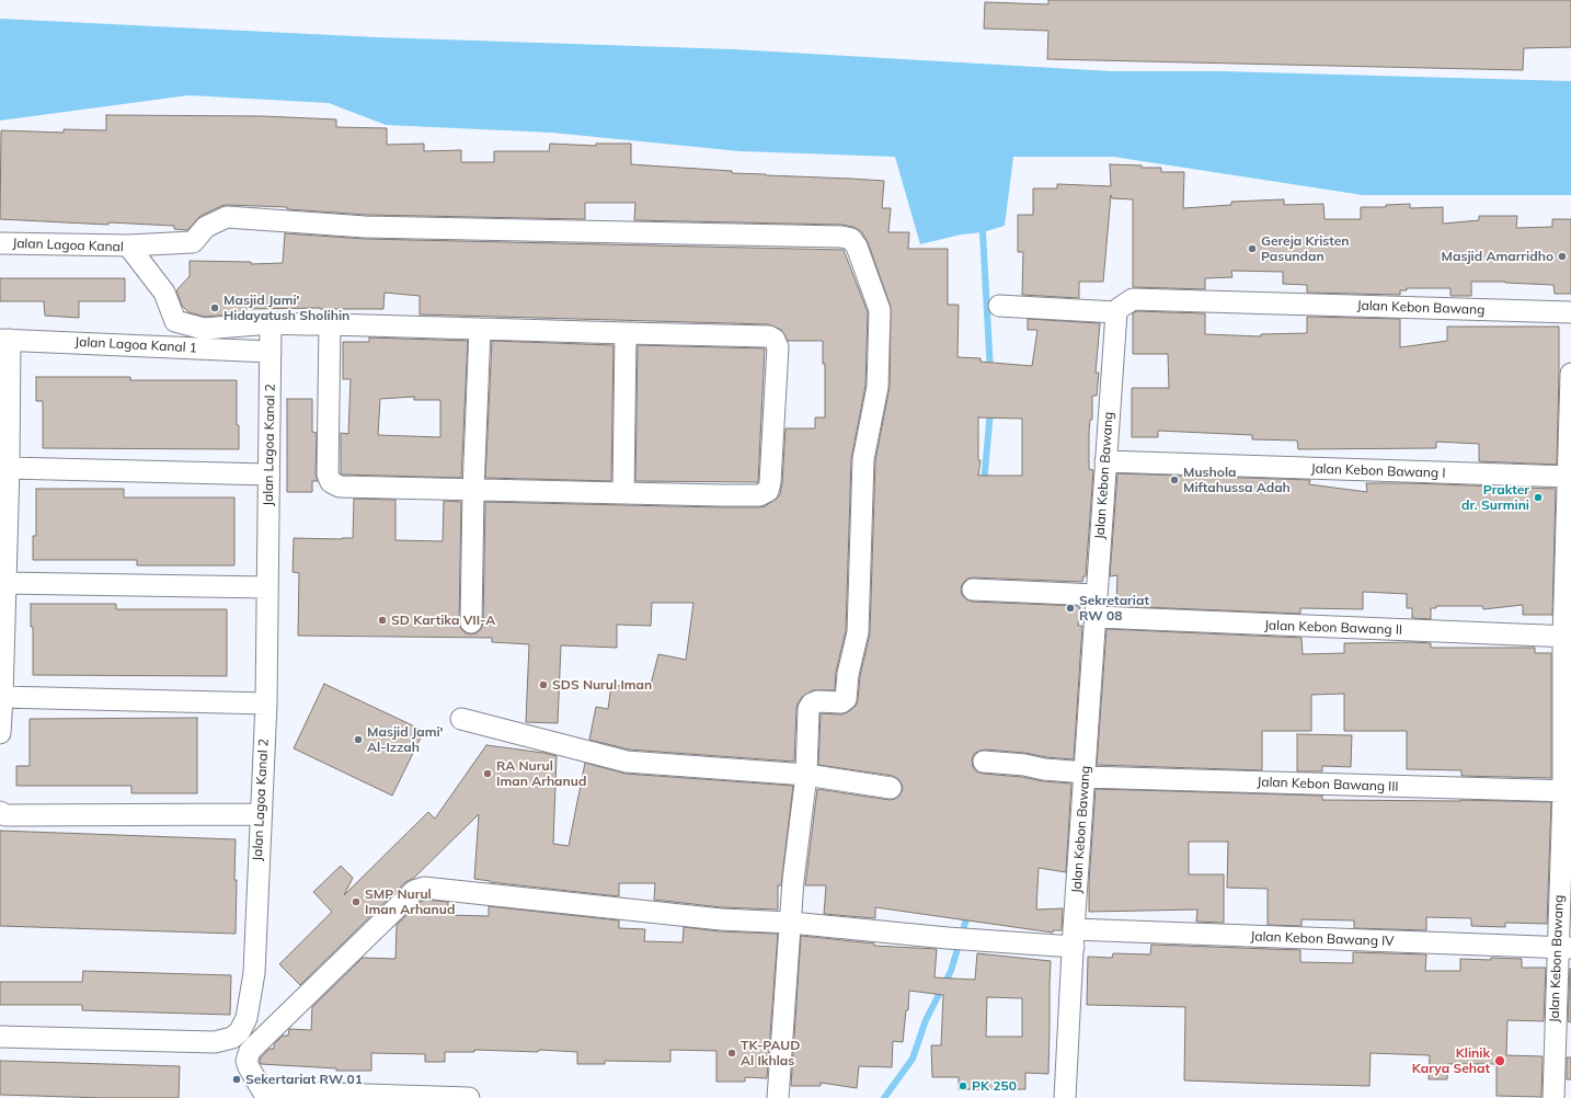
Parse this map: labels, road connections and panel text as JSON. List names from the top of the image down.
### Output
{
  "streets": {
    "street": [
      "Jalan Lagoa Kanal",
      "Jalan Kebon Bawang",
      "Jalan Lagoa Kanal 1",
      "Jalan Lagoa Kanal 2",
      "Jalan Kebon Bawang I",
      "Jalan Kebon Bawang II",
      "Jalan Kebon Bawang III",
      "Jalan Kebon Bawang IV"
    ]
  },
  "crossings": [
    ["Jalan Lagoa Kanal", "Jalan Lagoa Kanal 2"],
    ["Jalan Kebon Bawang", "Jalan Kebon Bawang I"],
    ["Jalan Kebon Bawang", "Jalan Kebon Bawang II"],
    ["Jalan Kebon Bawang", "Jalan Kebon Bawang III"],
    ["Jalan Kebon Bawang", "Jalan Kebon Bawang IV"],
    ["Jalan Lagoa Kanal 1", "Jalan Lagoa Kanal 2"]
  ],
  "places": [
    "Gereja Kristen Pasundan",
    "Masjid Amarridho",
    "Masjid Jami' Hidayatush Sholihin",
    "Mushola Miftahussa Adah",
    "Prakter dr. Surmini",
    "Sekretariat RW 08",
    "SD Kartika VII-A",
    "SDS Nurul Iman",
    "Masjid Jami' Al-Izzah",
    "RA Nurul Iman Arhanud",
    "SMP Nurul Iman Arhanud",
    "TK-PAUD Al Ikhlas",
    "Klinik Karya Sehat",
    "Sekertariat RW 01",
    "PK 250"
  ]
}
